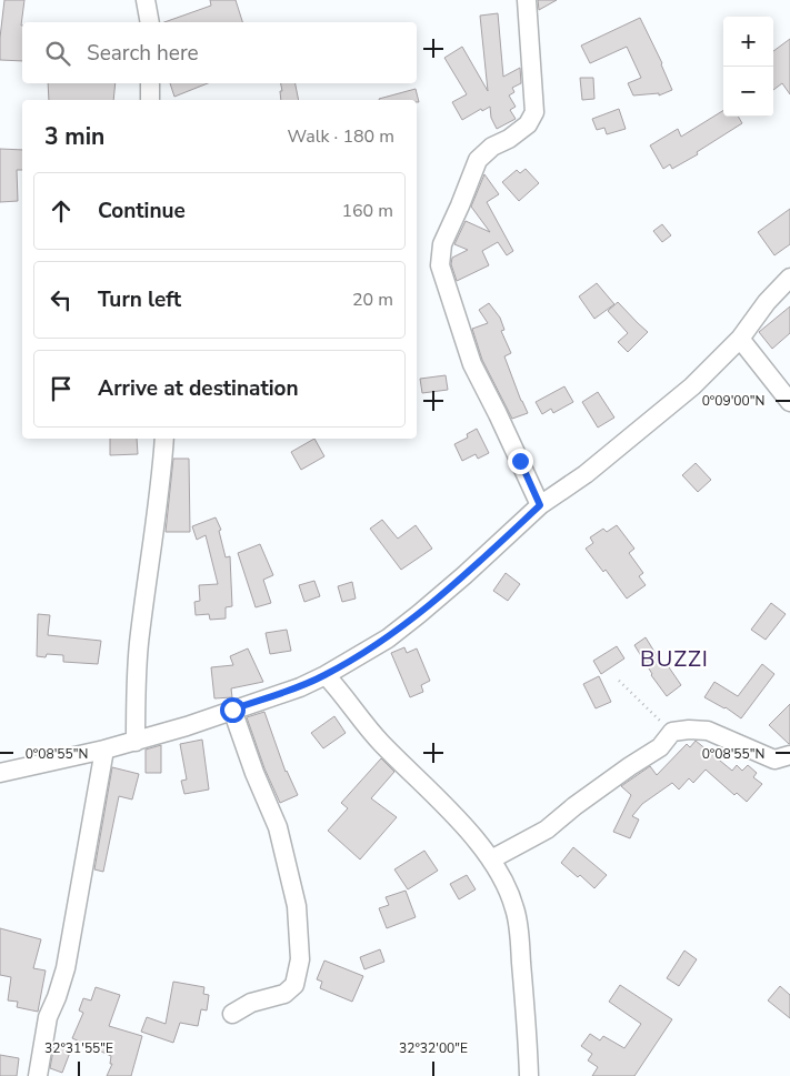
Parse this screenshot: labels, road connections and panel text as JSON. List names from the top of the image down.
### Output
{
  "districts": ["BUZZI"],
  "page": {
    "map_buttons": ["+", "−"],
    "search": "Search here",
    "heading": ["3 min", "Walk · 180 m"],
    "list": [
      ["Continue", "160 m"],
      ["Turn left", "20 m"],
      "Arrive at destination"
    ]
  },
  "coordinates": [
    "0°09'00\"N",
    "0°08'55\"N",
    "32°31'55\"E",
    "32°32'00\"E"
  ]
}
